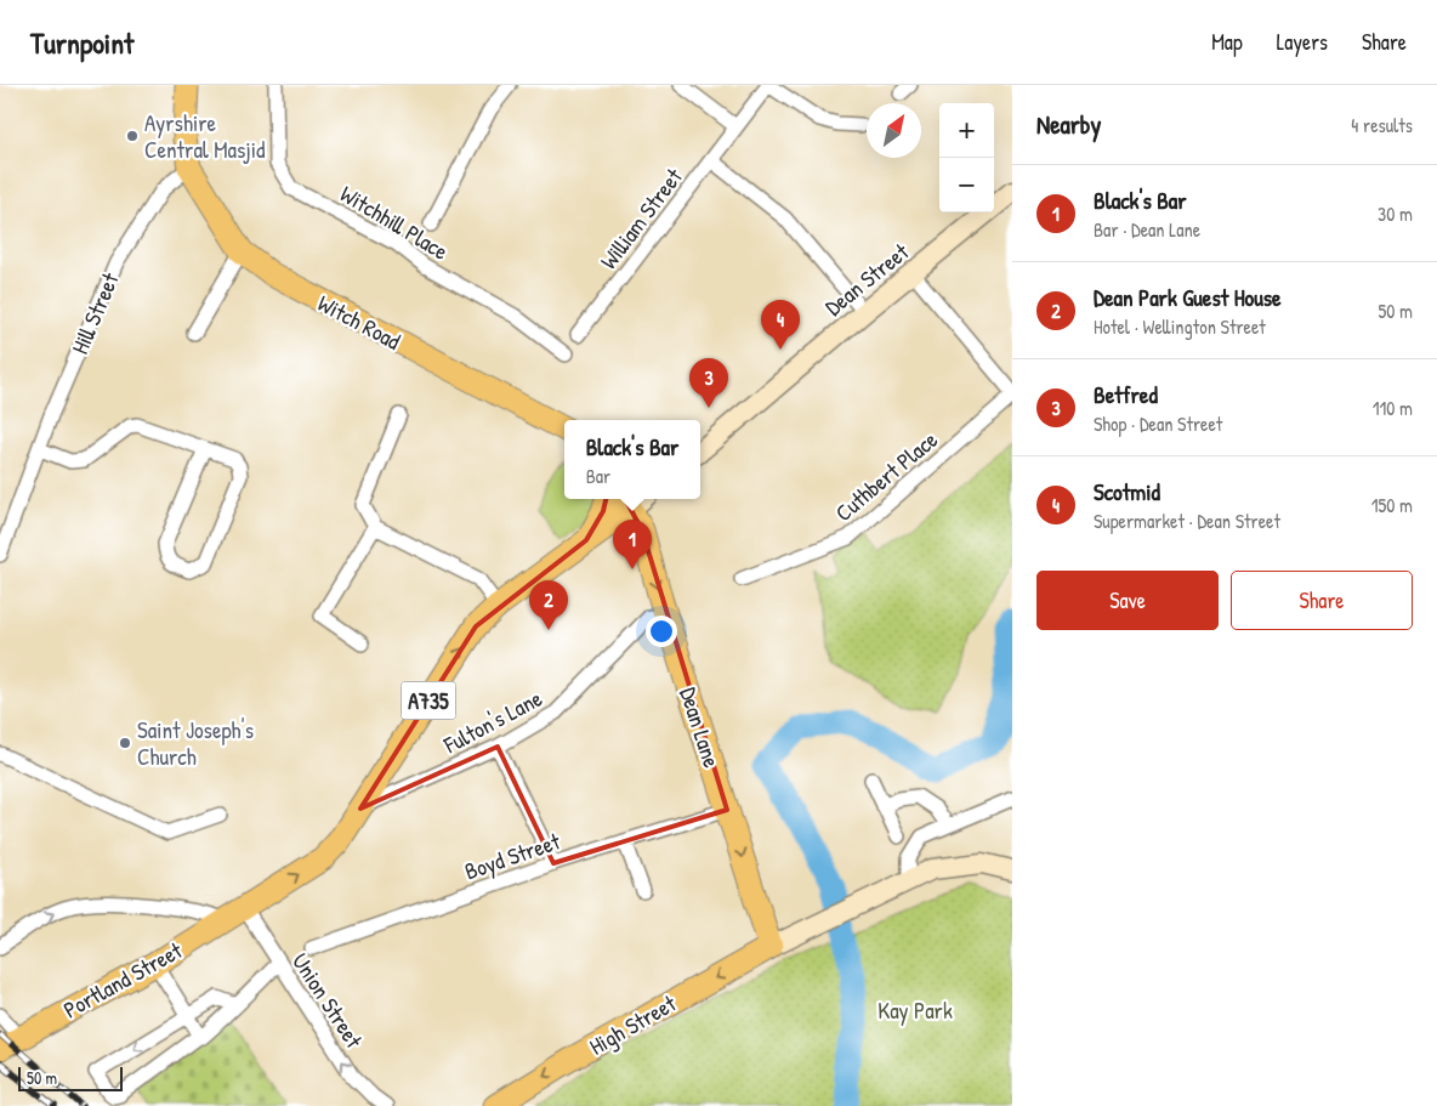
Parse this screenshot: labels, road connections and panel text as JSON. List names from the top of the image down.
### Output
{
  "streets": {
    "main road": [
      "Dean Street",
      "Witch Road",
      "A735",
      "Dean Lane",
      "Portland Street",
      "High Street"
    ],
    "street": [
      "William Street",
      "Witchhill Place",
      "Hill Street",
      "Cuthbert Place",
      "Fulton's Lane",
      "Boyd Street",
      "Union Street"
    ]
  },
  "crossings": [
    ["Dean Street", "Cuthbert Place"],
    ["Hill Street", "Witch Road"],
    ["A735", "Fulton's Lane"],
    ["A735", "Dean Lane"],
    ["A735", "Portland Street"],
    ["A735", "Union Street"],
    ["Dean Lane", "Boyd Street"],
    ["Dean Lane", "High Street"],
    ["Portland Street", "Union Street"]
  ],
  "one_way": ["Dean Lane", "Union Street", "High Street"],
  "parks": ["Kay Park"],
  "places": ["Ayrshire Central Masjid", "Saint Joseph's Church"],
  "scale_bar": "50 m",
  "north": "top right",
  "page": {
    "header": "Turnpoint",
    "nav": ["Map", "Layers", "Share"],
    "heading": ["Nearby", "4 results"],
    "map_buttons": ["+", "−"],
    "list": [
      {
        "mark": "1",
        "name": "Black's Bar",
        "note": "Bar · Dean Lane",
        "value": "30 m"
      },
      {
        "mark": "2",
        "name": "Dean Park Guest House",
        "note": "Hotel · Wellington Street",
        "value": "50 m"
      },
      {
        "mark": "3",
        "name": "Betfred",
        "note": "Shop · Dean Street",
        "value": "110 m"
      },
      {
        "mark": "4",
        "name": "Scotmid",
        "note": "Supermarket · Dean Street",
        "value": "150 m"
      }
    ],
    "pins": [
      "4",
      "3",
      "1",
      "2"
    ],
    "popup": ["Black's Bar", "Bar"],
    "buttons": ["Save", "Share"],
    "scale": "50 m"
  }
}
